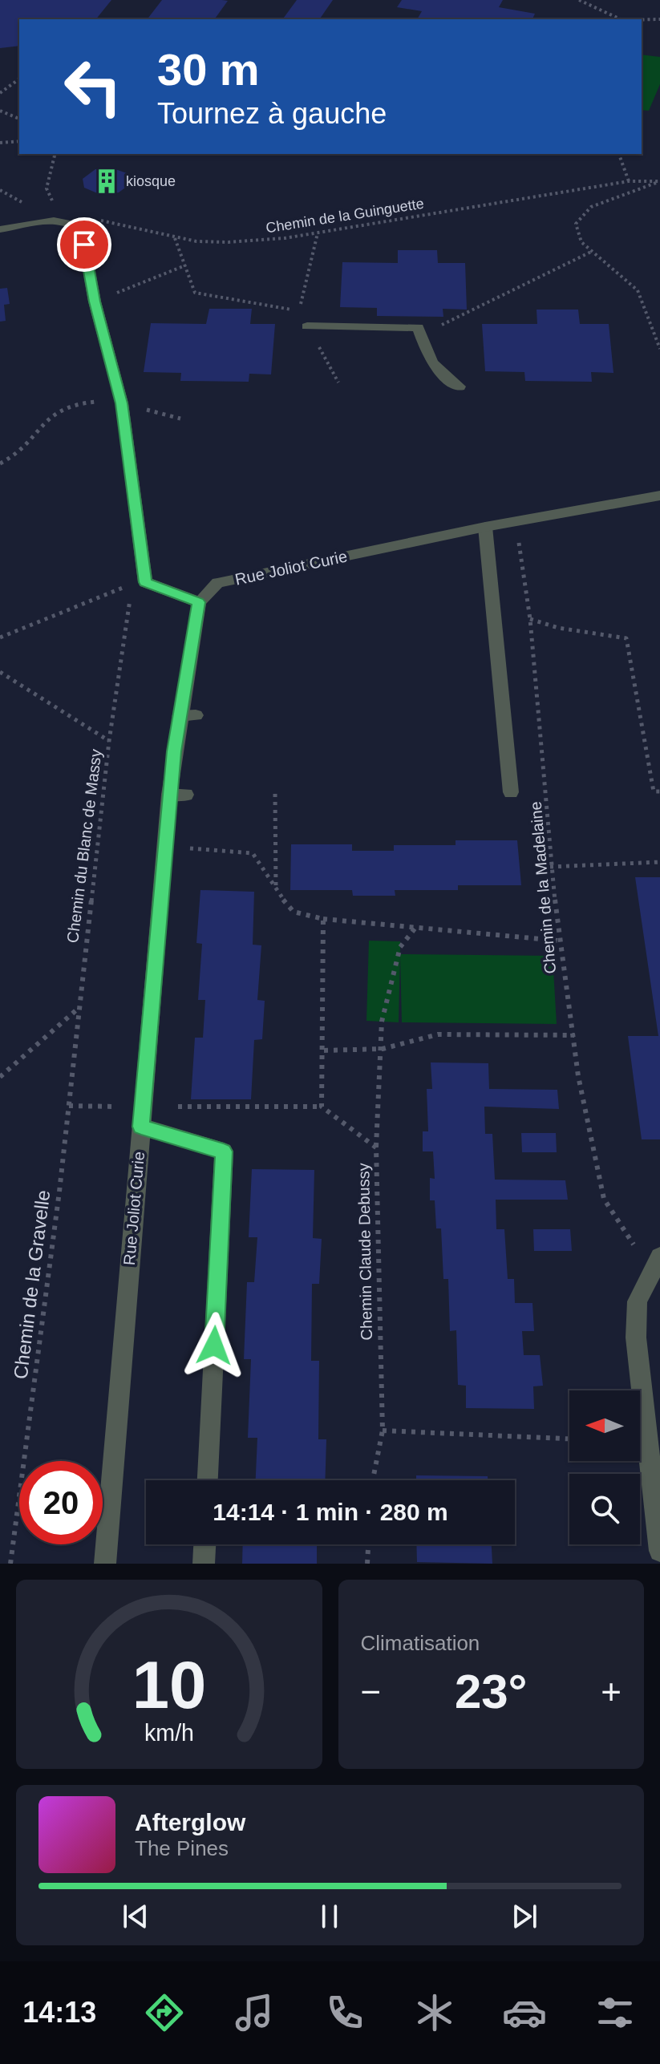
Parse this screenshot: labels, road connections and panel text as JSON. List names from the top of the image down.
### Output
{
  "streets": {
    "street": ["Rue Joliot Curie"],
    "path": [
      "Chemin de la Guinguette",
      "Chemin du Blanc de Massy",
      "Chemin de la Madelaine",
      "Chemin Claude Debussy",
      "Chemin de la Gravelle"
    ]
  },
  "crossings": [
    ["Rue Joliot Curie", "Chemin de la Madelaine"],
    ["Chemin du Blanc de Massy", "Chemin de la Gravelle"]
  ],
  "places": {
    "building": ["kiosque"]
  },
  "north": "left",
  "page": {
    "turn": ["30 m", "Tournez à gauche"],
    "limit": "20",
    "trip": "14:14 · 1 min · 280 m",
    "tile": "Climatisation",
    "heat": ["−", "23°", "+"],
    "song": ["Afterglow", "The Pines"],
    "tabs": "14:13",
    "gauge": ["10", "km/h"]
  }
}
